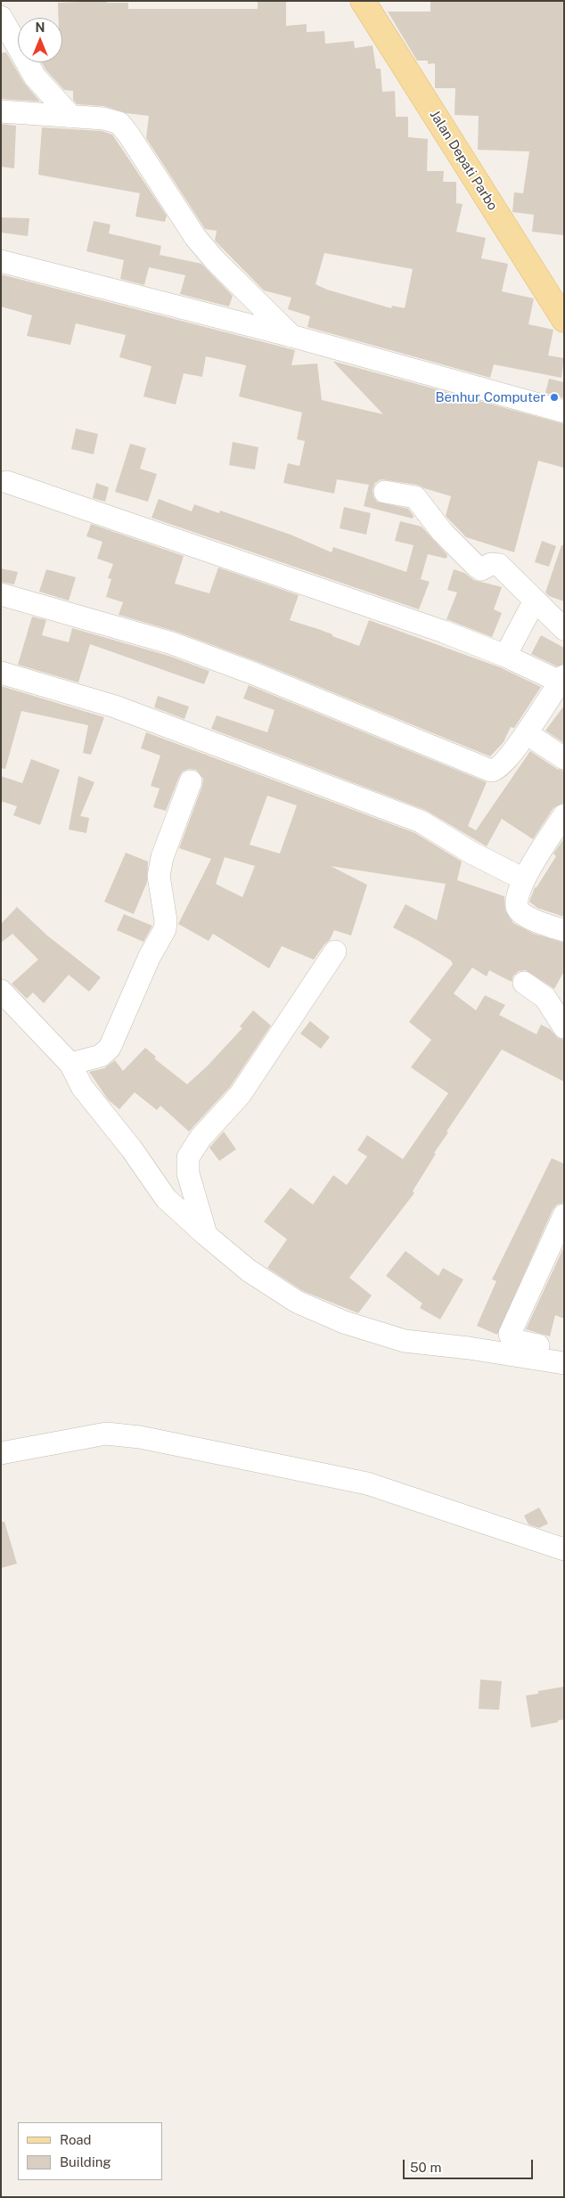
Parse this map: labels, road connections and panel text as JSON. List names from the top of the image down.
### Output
{
  "streets": {
    "main road": ["Jalan Depati Parbo"]
  },
  "places": ["Benhur Computer"],
  "legend": ["Road", "Building"],
  "scale_bar": "50 m",
  "north": "top"
}
